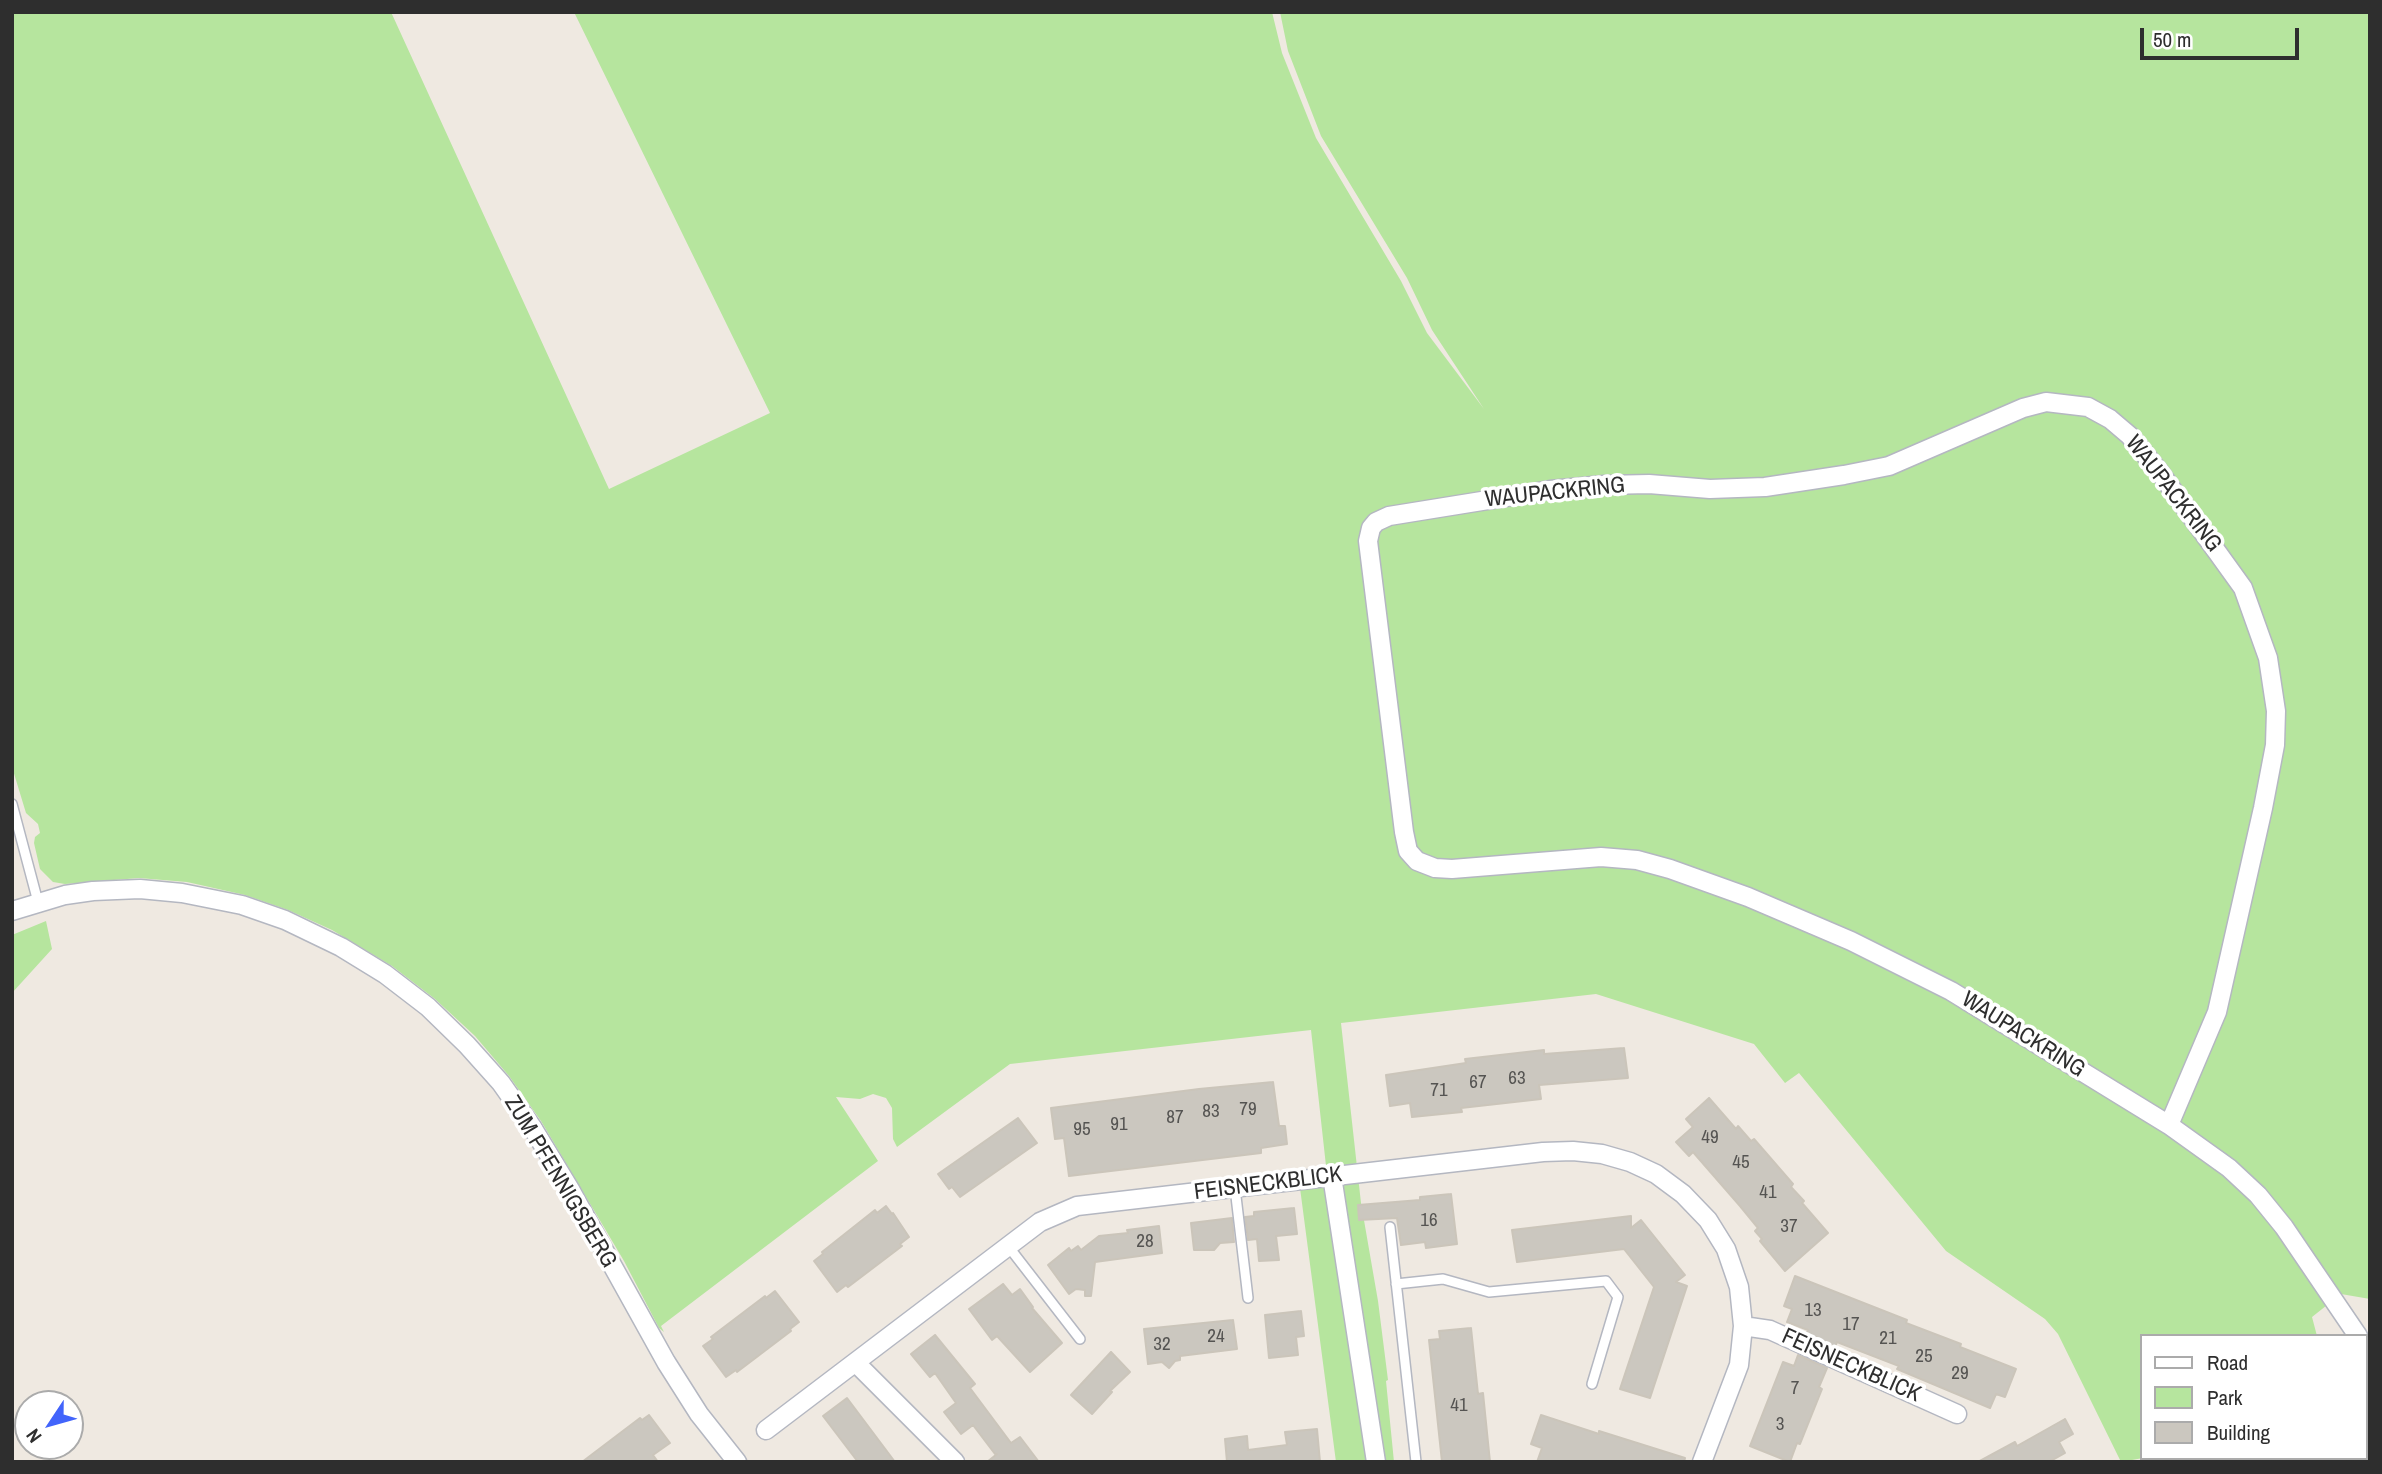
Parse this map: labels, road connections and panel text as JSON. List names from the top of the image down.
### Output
{
  "streets": {
    "street": ["WAUPACKRING", "ZUM PFENNIGSBERG", "FEISNECKBLICK"]
  },
  "house_numbers": [
    "63",
    "67",
    "71",
    "79",
    "83",
    "87",
    "91",
    "95",
    "49",
    "45",
    "41",
    "16",
    "37",
    "28",
    "13",
    "17",
    "24",
    "21",
    "32",
    "25",
    "29",
    "7",
    "41",
    "3"
  ],
  "legend": ["Road", "Park", "Building"],
  "scale_bar": "50 m",
  "north": "bottom left"
}
